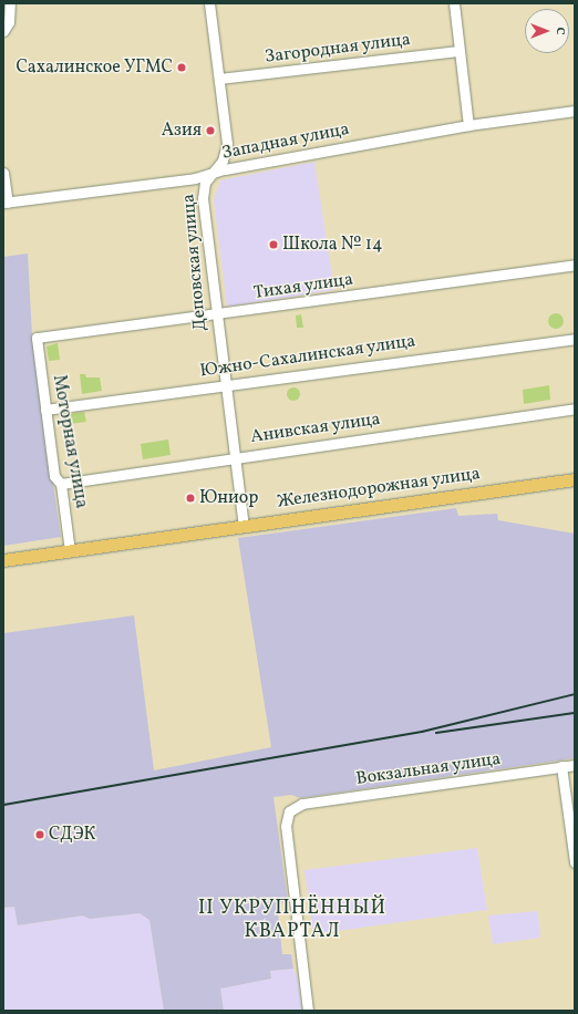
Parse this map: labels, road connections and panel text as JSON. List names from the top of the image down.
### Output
{
  "streets": {
    "main road": ["Железнодорожная улица"],
    "street": [
      "Загородная улица",
      "Западная улица",
      "Деповская улица",
      "Тихая улица",
      "Южно-Сахалинская улица",
      "Анивская улица",
      "Моторная улица",
      "Вокзальная улица"
    ]
  },
  "crossings": [
    ["Загородная улица", "Деповская улица"],
    ["Западная улица", "Деповская улица"],
    ["Деповская улица", "Тихая улица"],
    ["Деповская улица", "Южно-Сахалинская улица"],
    ["Деповская улица", "Анивская улица"],
    ["Деповская улица", "Железнодорожная улица"],
    ["Тихая улица", "Моторная улица"],
    ["Южно-Сахалинская улица", "Моторная улица"],
    ["Анивская улица", "Моторная улица"],
    ["Моторная улица", "Железнодорожная улица"]
  ],
  "districts": ["II УКРУПНЁННЫЙ КВАРТАЛ"],
  "places": [
    "Сахалинское УГМС",
    "Азия",
    "Школа № 14",
    "Юниор",
    "СДЭК"
  ],
  "north": "right"
}
